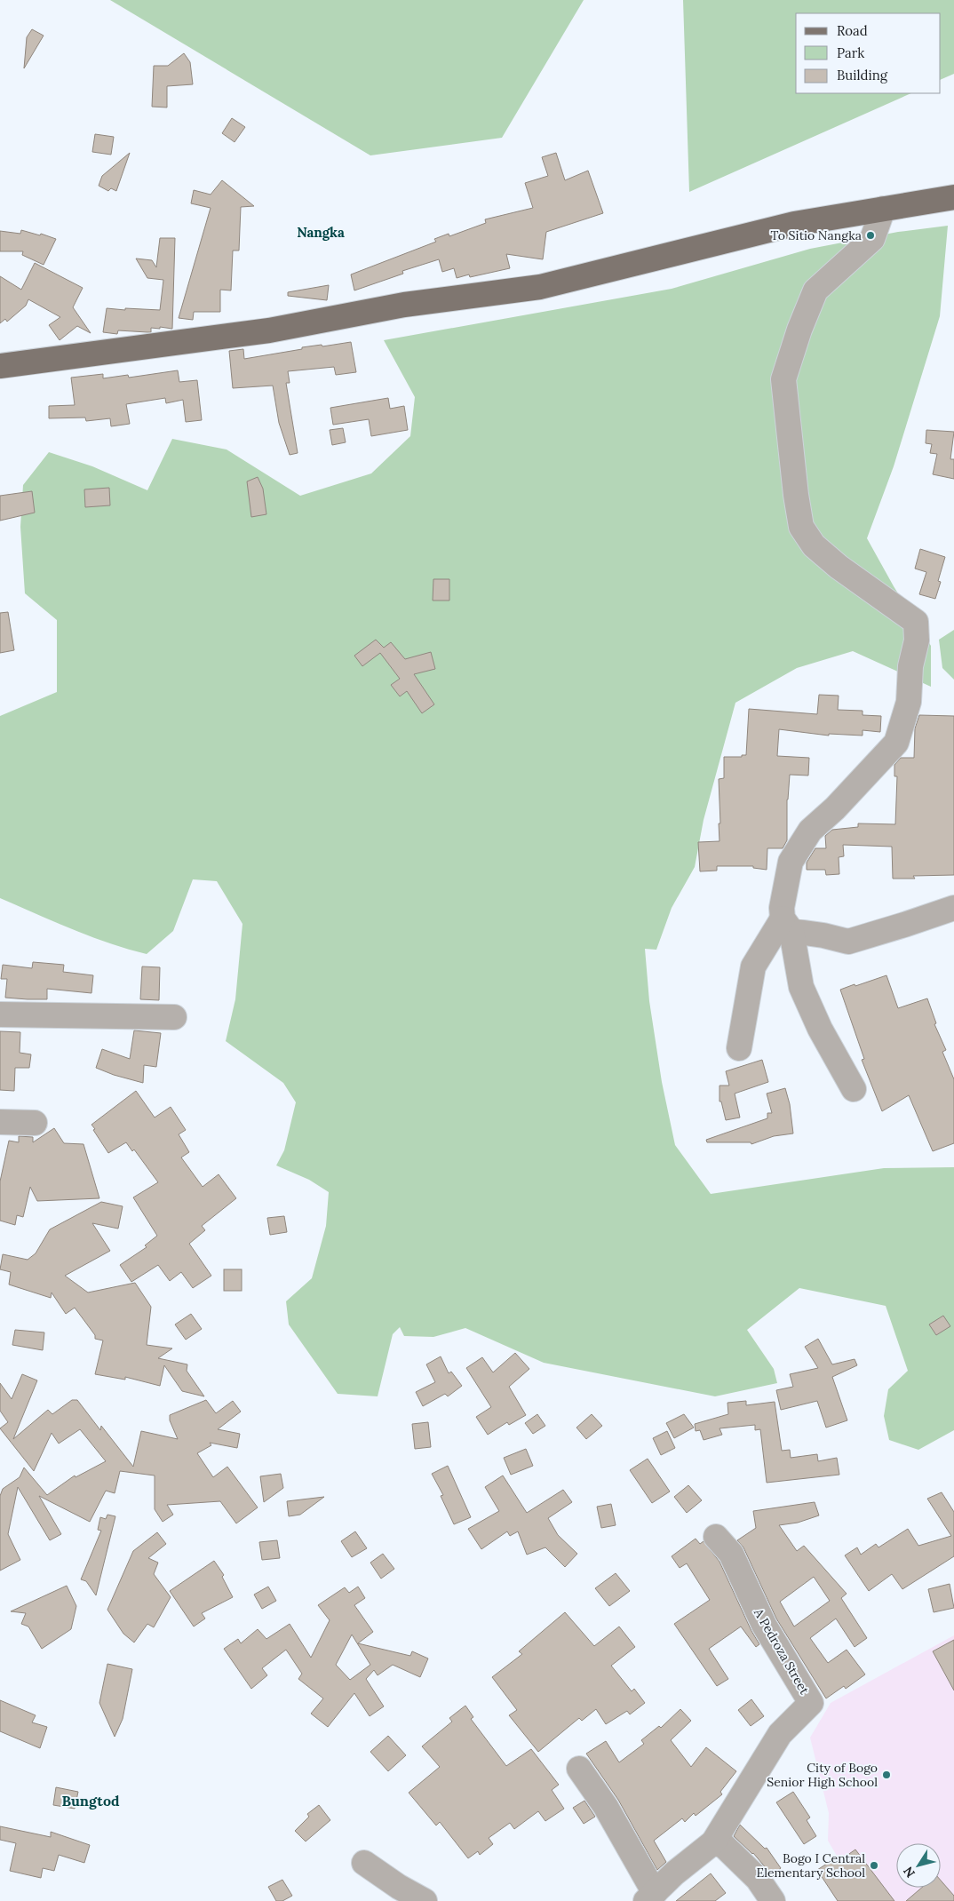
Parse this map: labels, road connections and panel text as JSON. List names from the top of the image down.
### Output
{
  "streets": {
    "street": ["A Pedroza Street"]
  },
  "districts": ["Nangka", "Bungtod"],
  "places": ["To Sitio Nangka", "City of Bogo Senior High School", "Bogo I Central Elementary School"],
  "legend": ["Road", "Park", "Building"],
  "north": "bottom left"
}
